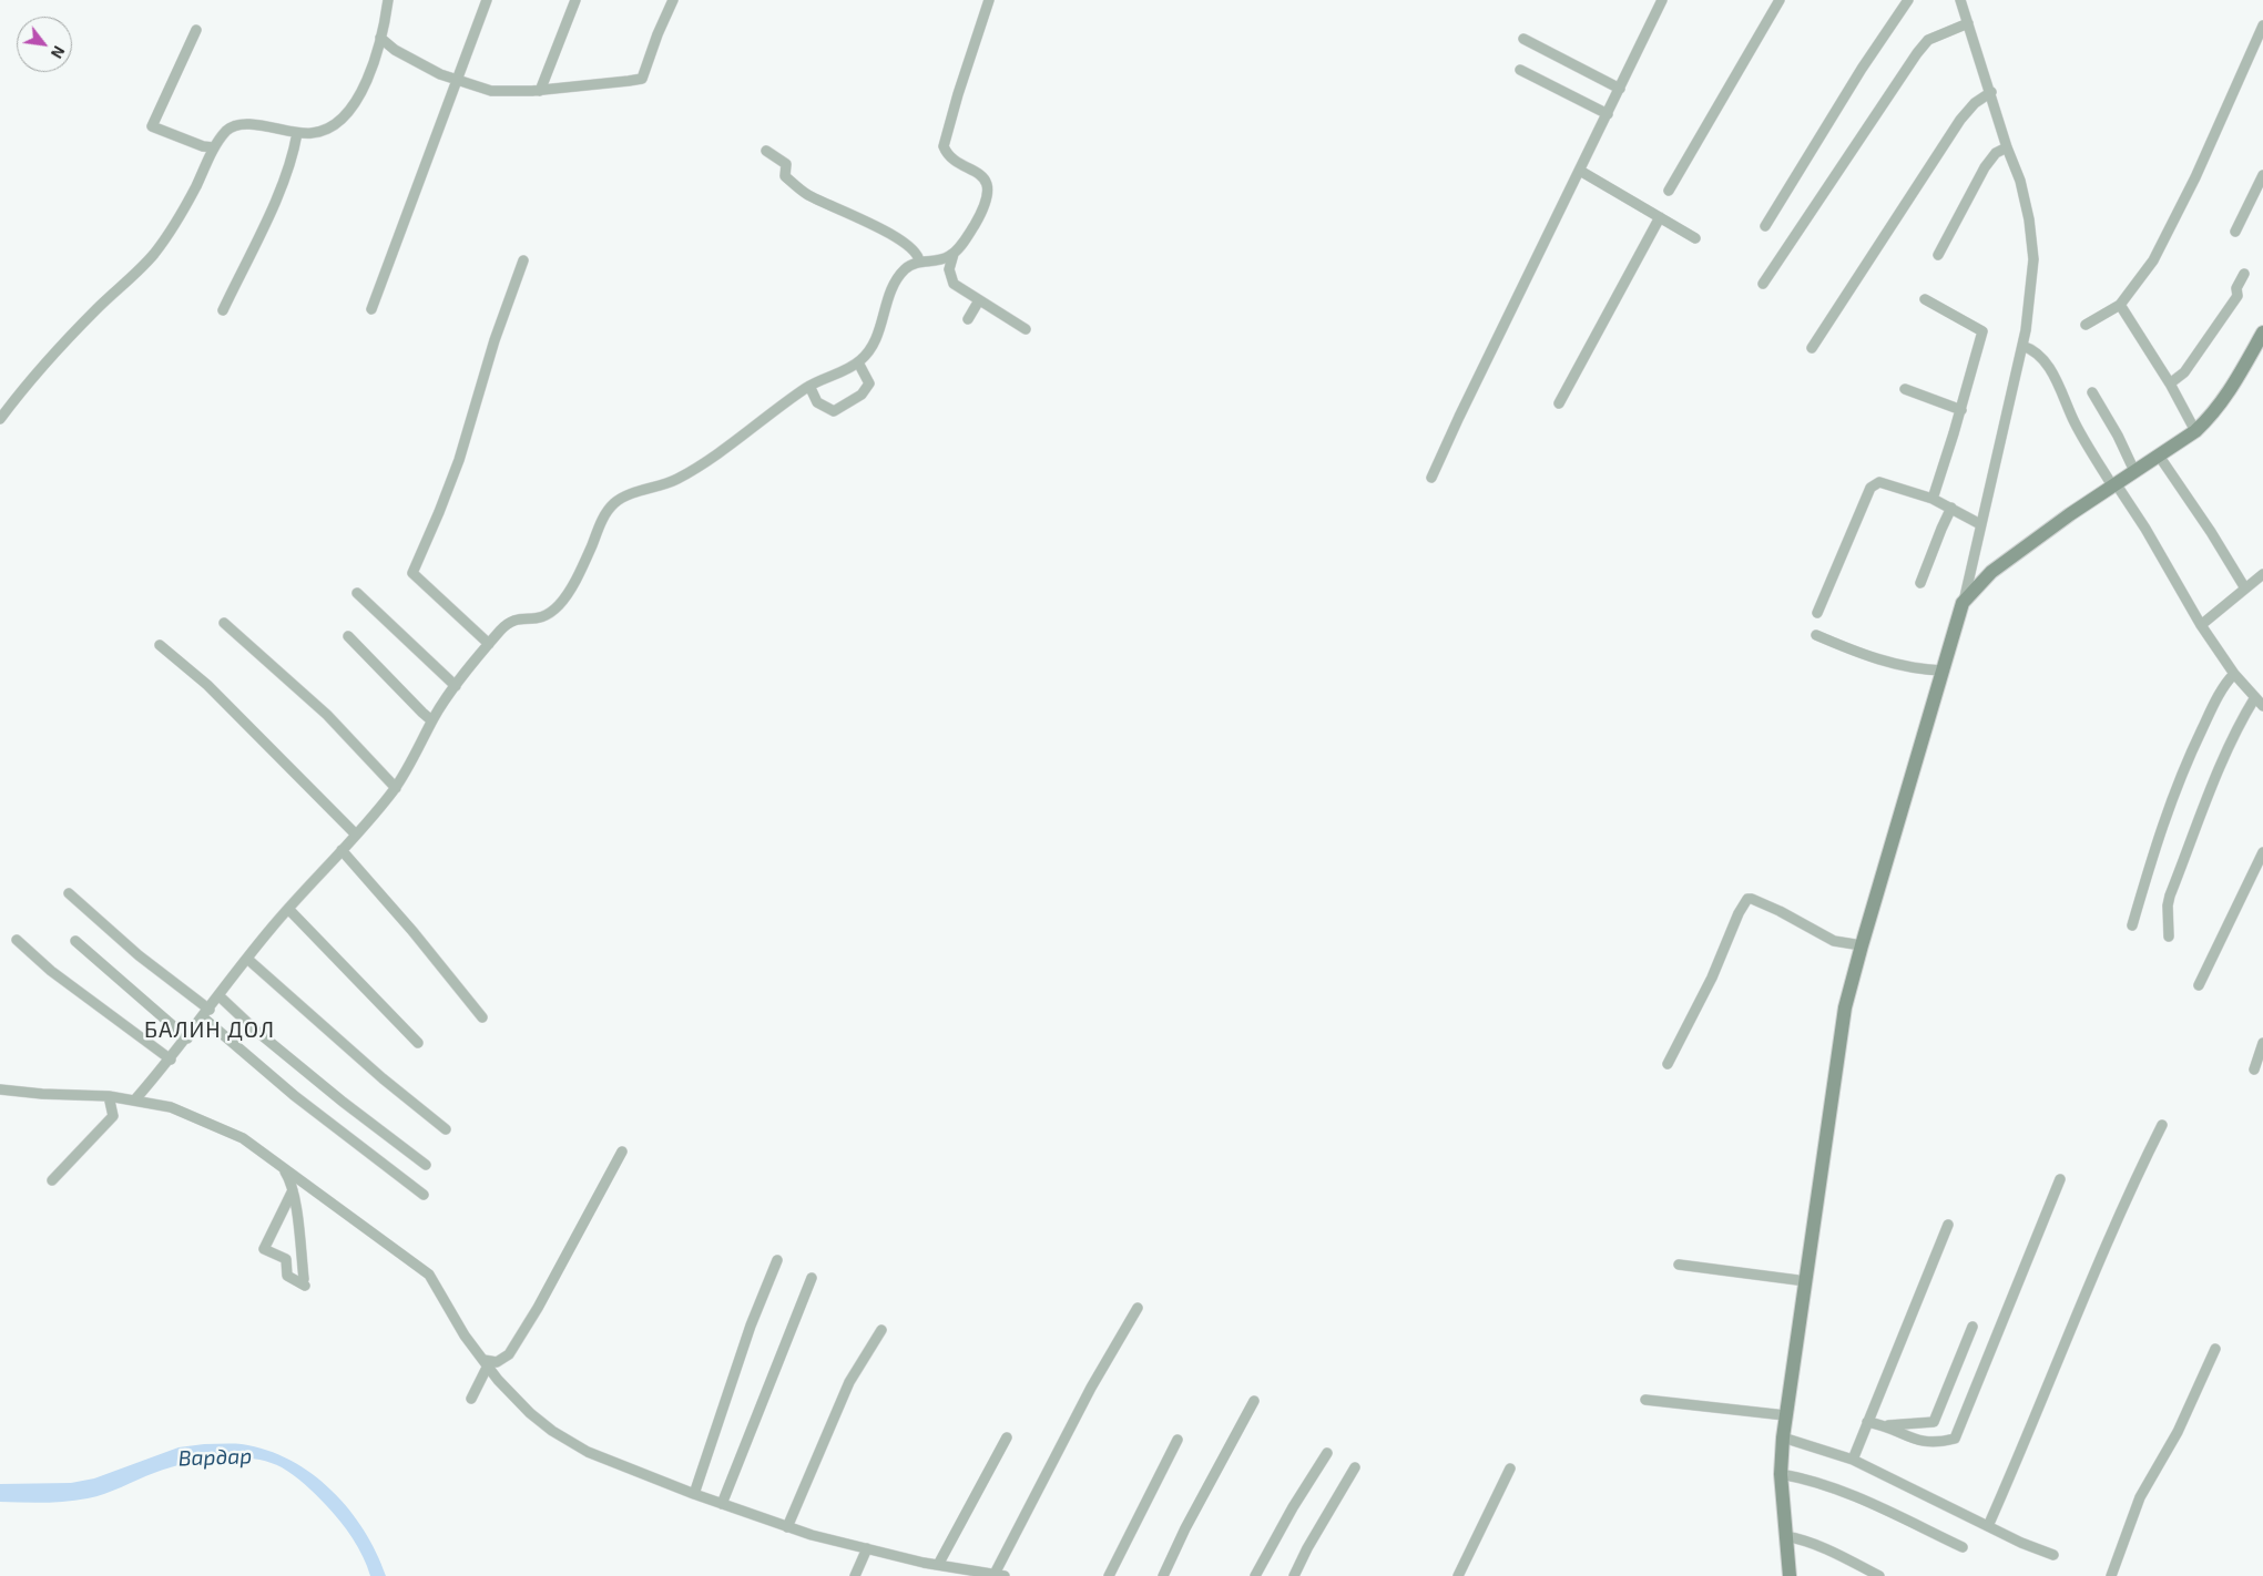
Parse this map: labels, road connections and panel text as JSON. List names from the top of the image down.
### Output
{
  "districts": ["БАЛИН ДОЛ"],
  "water": ["Вардар"],
  "north": "bottom right"
}
